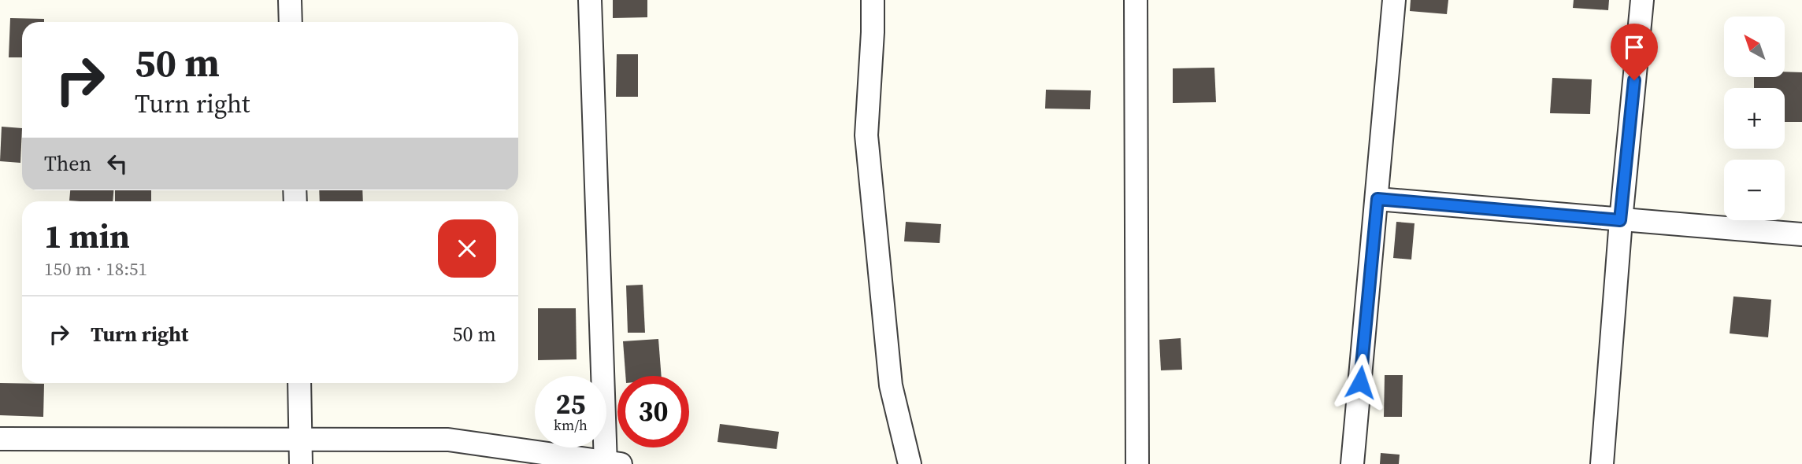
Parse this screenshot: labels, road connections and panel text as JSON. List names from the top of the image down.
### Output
{
  "north": "top left",
  "page": {
    "map_buttons": ["+", "−"],
    "turn": ["50 m", "Turn right"],
    "then": "Then",
    "heading": ["1 min", "150 m · 18:51"],
    "list": [
      {
        "name": "Turn right",
        "value": "50 m"
      }
    ],
    "speed": "25 km/h",
    "limit": "30"
  }
}
